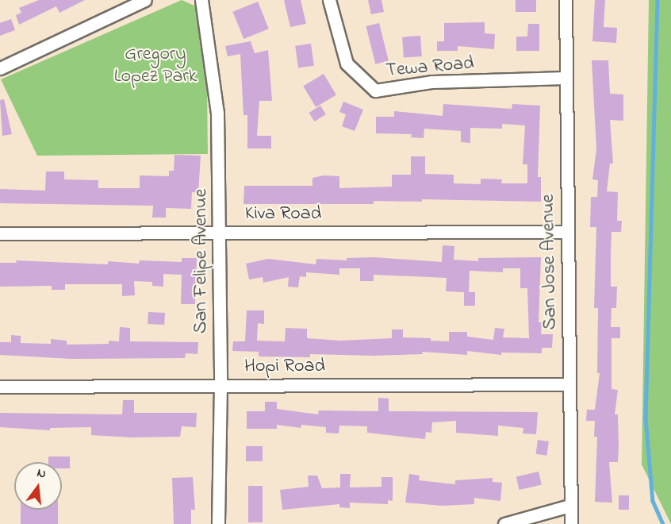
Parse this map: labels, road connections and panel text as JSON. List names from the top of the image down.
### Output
{
  "streets": {
    "street": [
      "Tewa Road",
      "Kiva Road",
      "San Felipe Avenue",
      "San Jose Avenue",
      "Hopi Road"
    ]
  },
  "crossings": [
    ["Tewa Road", "San Jose Avenue"],
    ["Kiva Road", "San Felipe Avenue"],
    ["Kiva Road", "San Jose Avenue"],
    ["San Felipe Avenue", "Hopi Road"],
    ["San Jose Avenue", "Hopi Road"]
  ],
  "parks": ["Gregory Lopez Park"],
  "north": "top"
}
